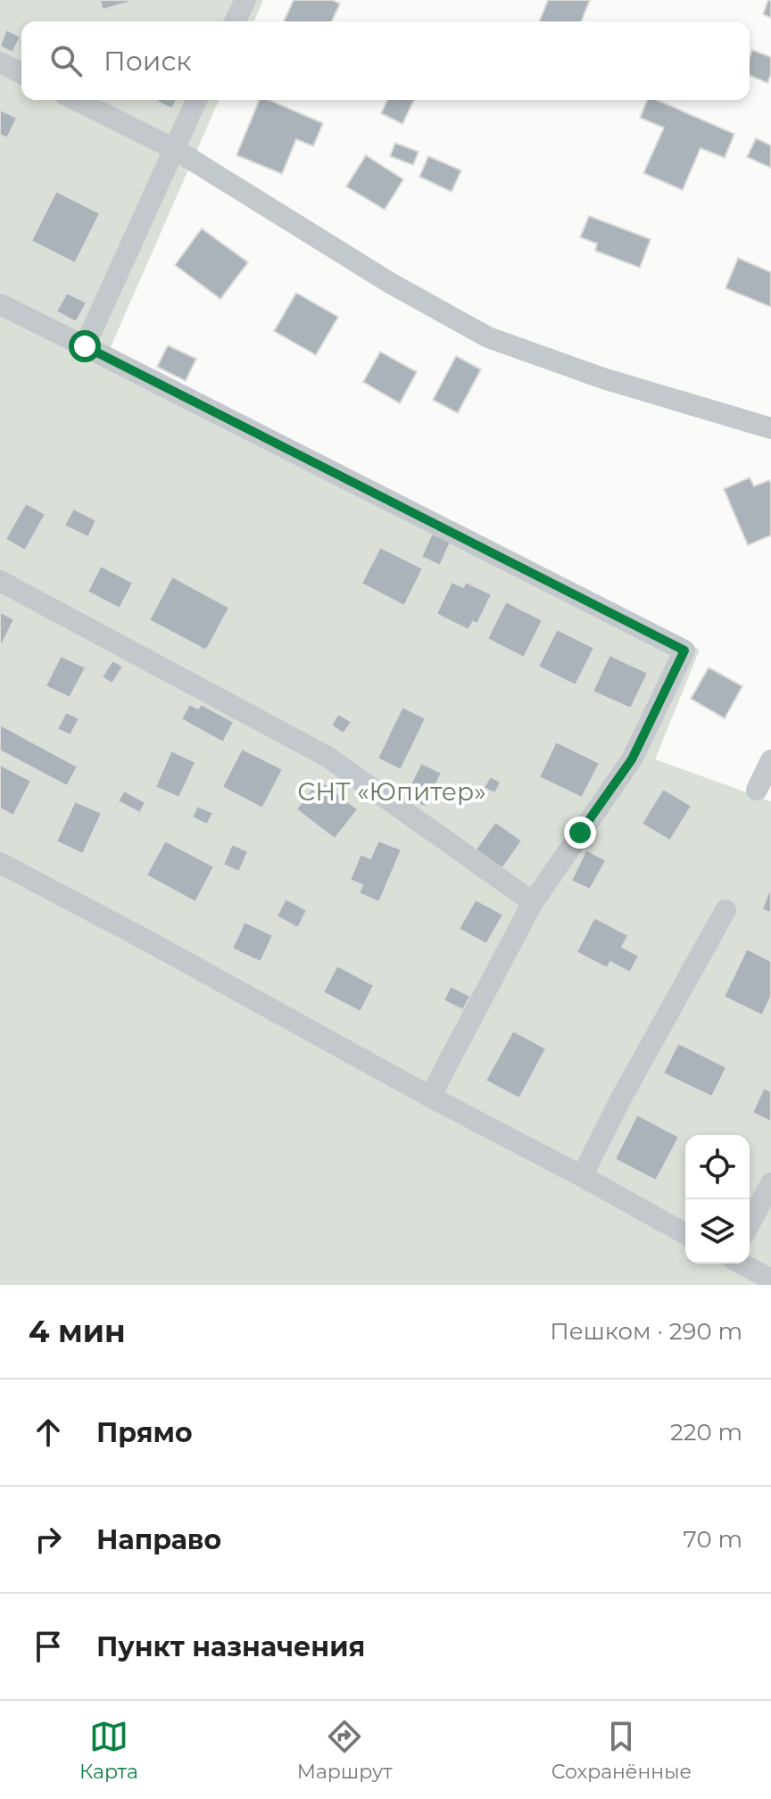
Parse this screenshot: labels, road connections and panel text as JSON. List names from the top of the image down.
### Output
{
  "parks": ["СНТ «Юпитер»"],
  "page": {
    "search": "Поиск",
    "heading": ["4 мин", "Пешком · 290 m"],
    "list": [
      ["Прямо", "220 m"],
      ["Направо", "70 m"],
      "Пункт назначения"
    ],
    "nav": ["Карта", "Маршрут", "Сохранённые"]
  }
}
